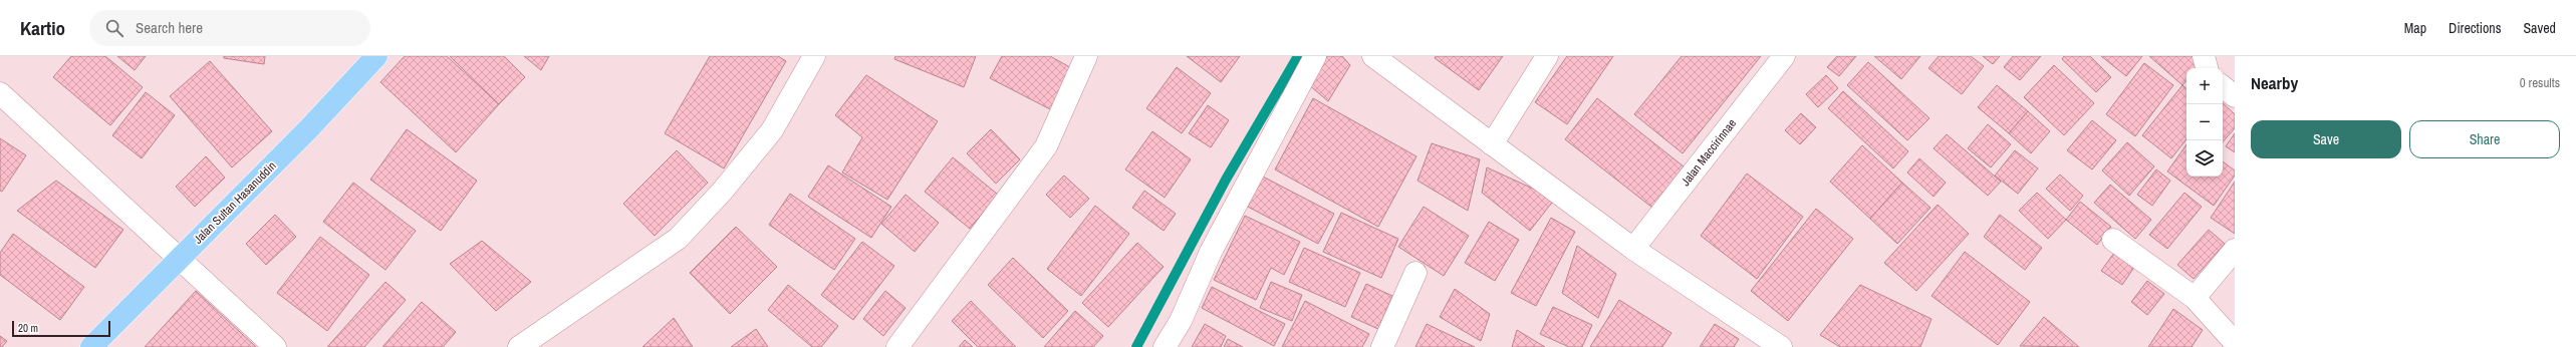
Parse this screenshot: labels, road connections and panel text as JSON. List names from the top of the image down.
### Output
{
  "streets": {
    "main road": ["Jalan Sultan Hasanuddin"],
    "street": ["Jalan Maccirinnae"]
  },
  "scale_bar": "20 m",
  "page": {
    "header": "Kartio",
    "search": "Search here",
    "nav": ["Map", "Directions", "Saved"],
    "heading": ["Nearby", "0 results"],
    "map_buttons": ["+", "−"],
    "buttons": ["Save", "Share"],
    "scale": "20 m"
  }
}
